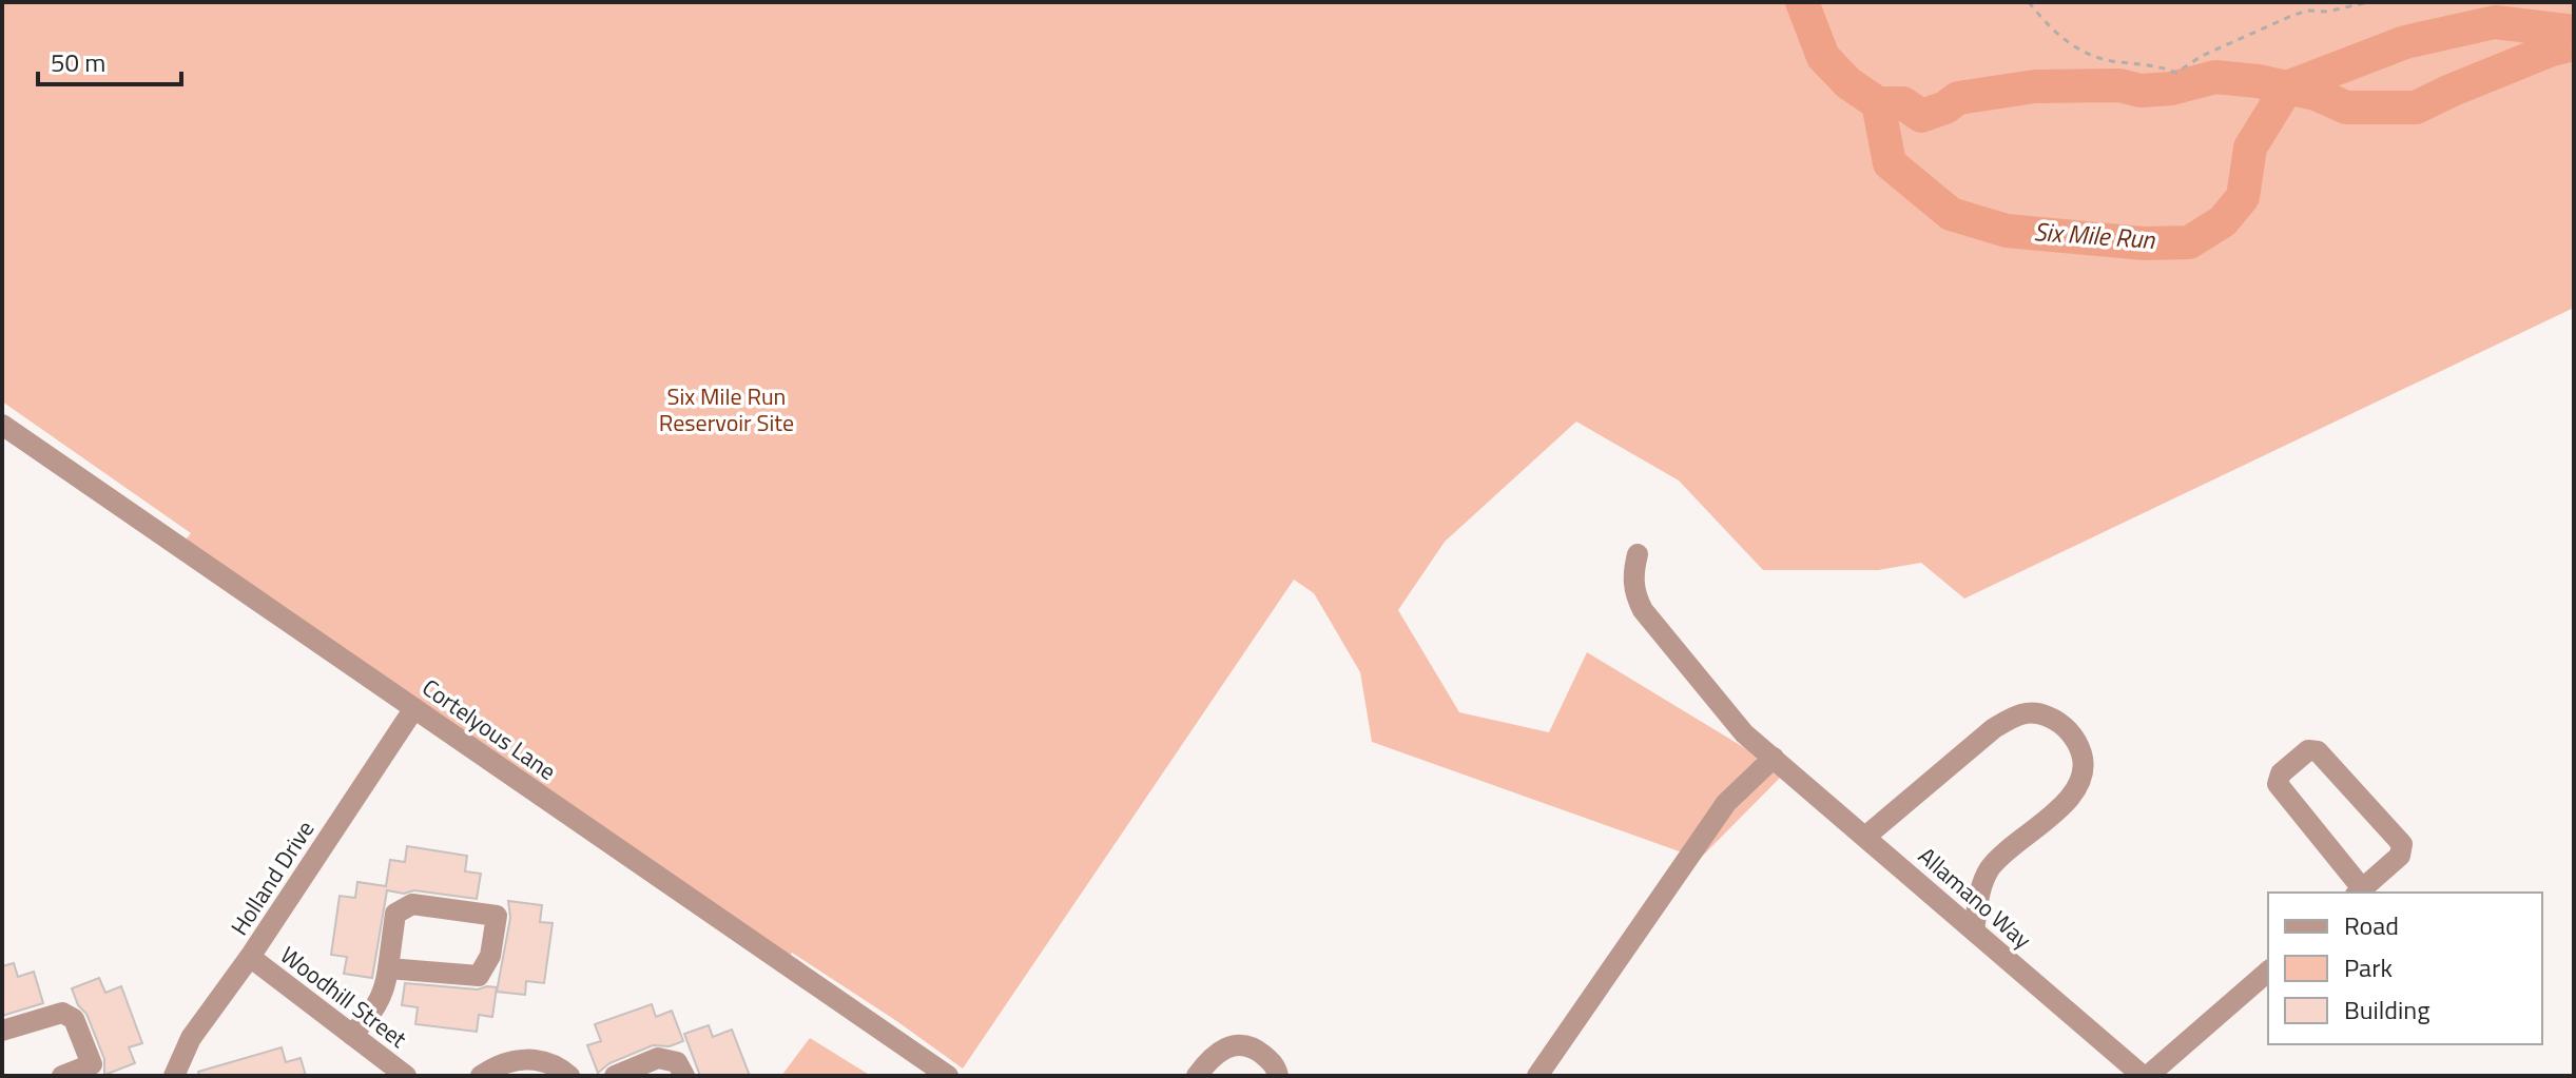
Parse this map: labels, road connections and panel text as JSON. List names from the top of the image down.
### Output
{
  "streets": {
    "street": [
      "Cortelyous Lane",
      "Holland Drive",
      "Allamano Way",
      "Woodhill Street"
    ]
  },
  "crossings": [
    ["Cortelyous Lane", "Holland Drive"],
    ["Holland Drive", "Woodhill Street"]
  ],
  "water": ["Six Mile Run"],
  "parks": ["Six Mile Run Reservoir Site"],
  "legend": ["Road", "Park", "Building"],
  "scale_bar": "50 m"
}
